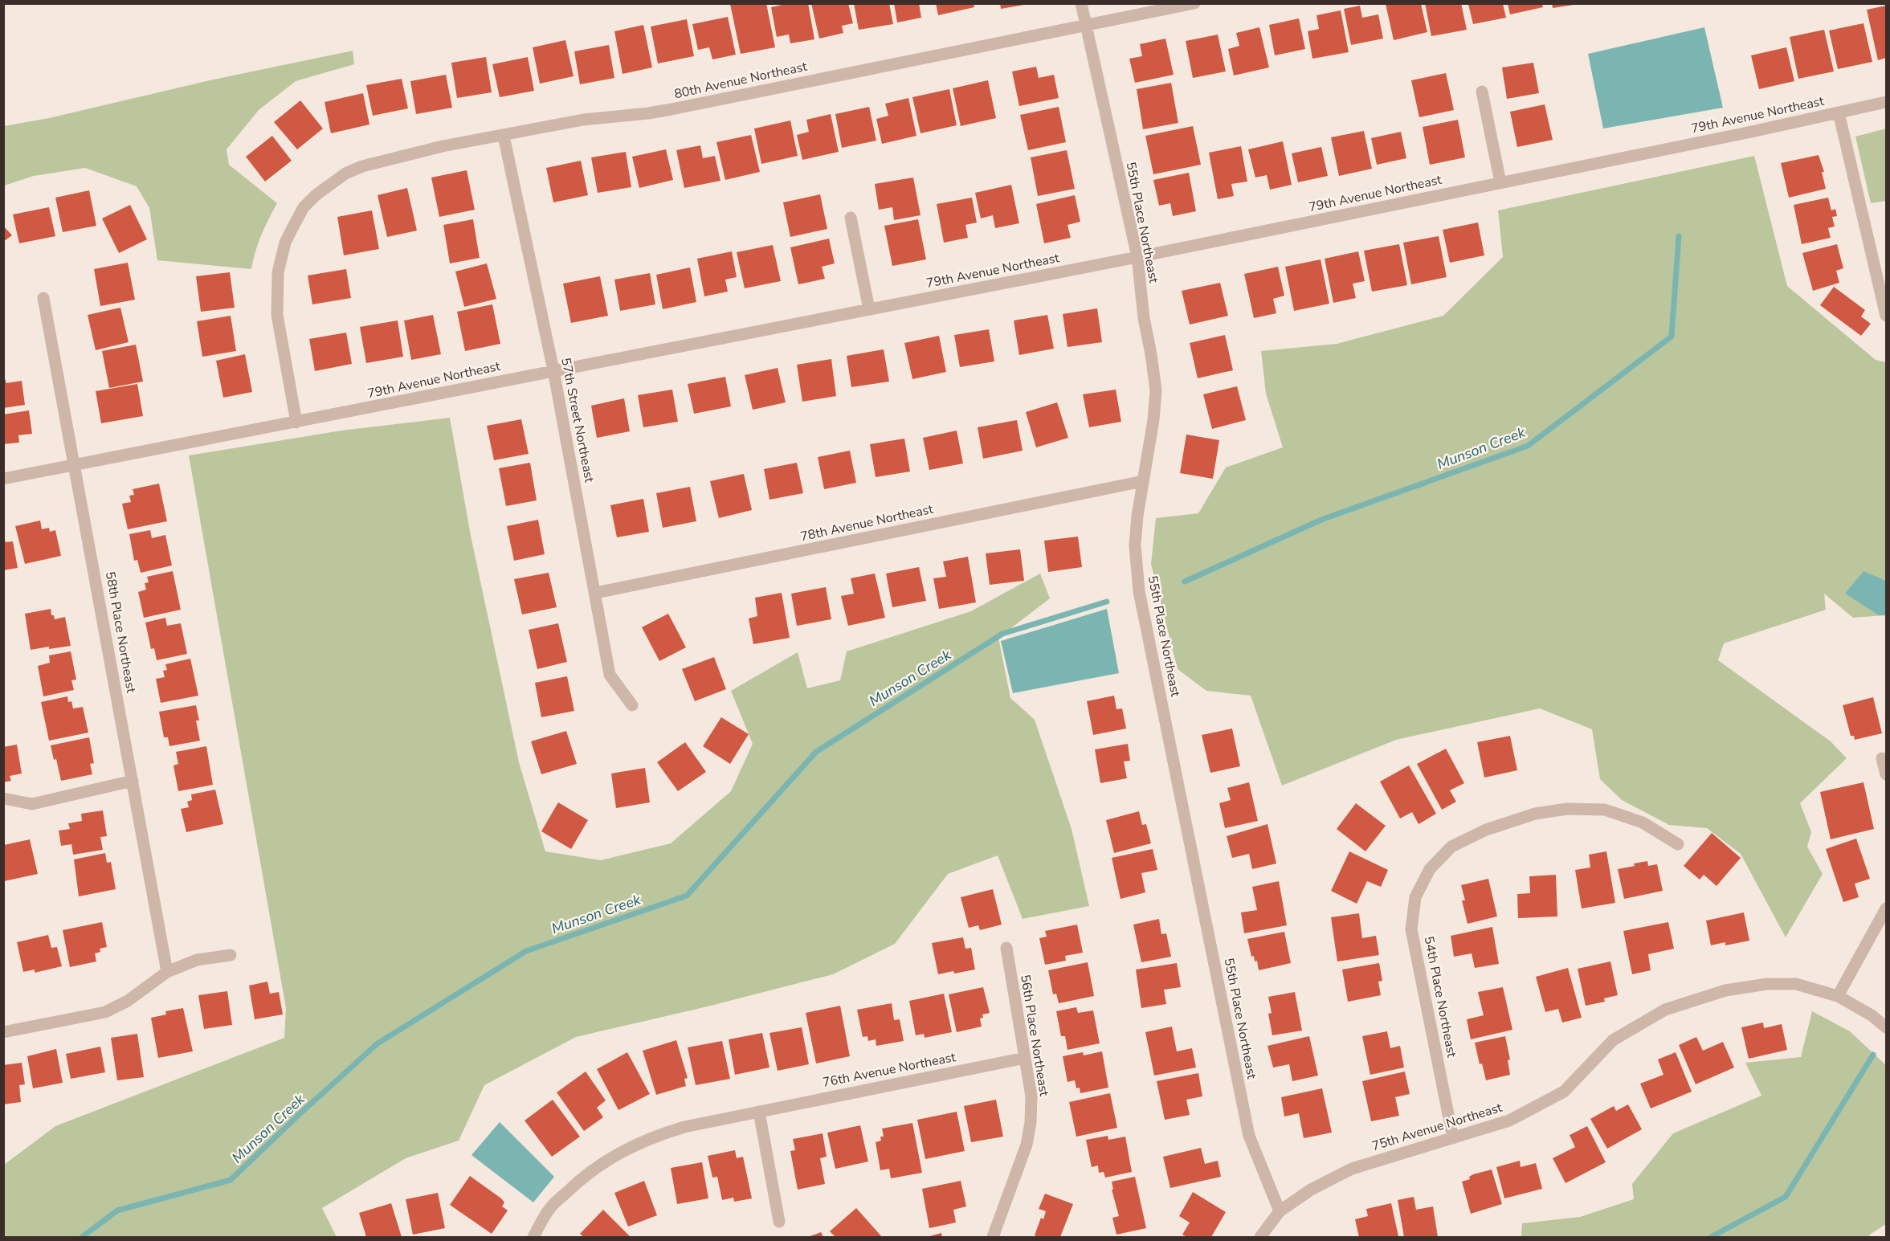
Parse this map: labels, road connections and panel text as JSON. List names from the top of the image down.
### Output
{
  "streets": {
    "street": [
      "80th Avenue Northeast",
      "79th Avenue Northeast",
      "55th Place Northeast",
      "57th Street Northeast",
      "78th Avenue Northeast",
      "58th Place Northeast",
      "54th Place Northeast",
      "56th Place Northeast",
      "76th Avenue Northeast",
      "75th Avenue Northeast"
    ]
  },
  "crossings": [
    ["80th Avenue Northeast", "79th Avenue Northeast"],
    ["80th Avenue Northeast", "55th Place Northeast"],
    ["80th Avenue Northeast", "57th Street Northeast"],
    ["79th Avenue Northeast", "55th Place Northeast"],
    ["79th Avenue Northeast", "57th Street Northeast"],
    ["79th Avenue Northeast", "58th Place Northeast"],
    ["55th Place Northeast", "78th Avenue Northeast"],
    ["55th Place Northeast", "75th Avenue Northeast"],
    ["57th Street Northeast", "78th Avenue Northeast"],
    ["54th Place Northeast", "75th Avenue Northeast"],
    ["56th Place Northeast", "76th Avenue Northeast"]
  ],
  "water": ["Munson Creek"]
}
